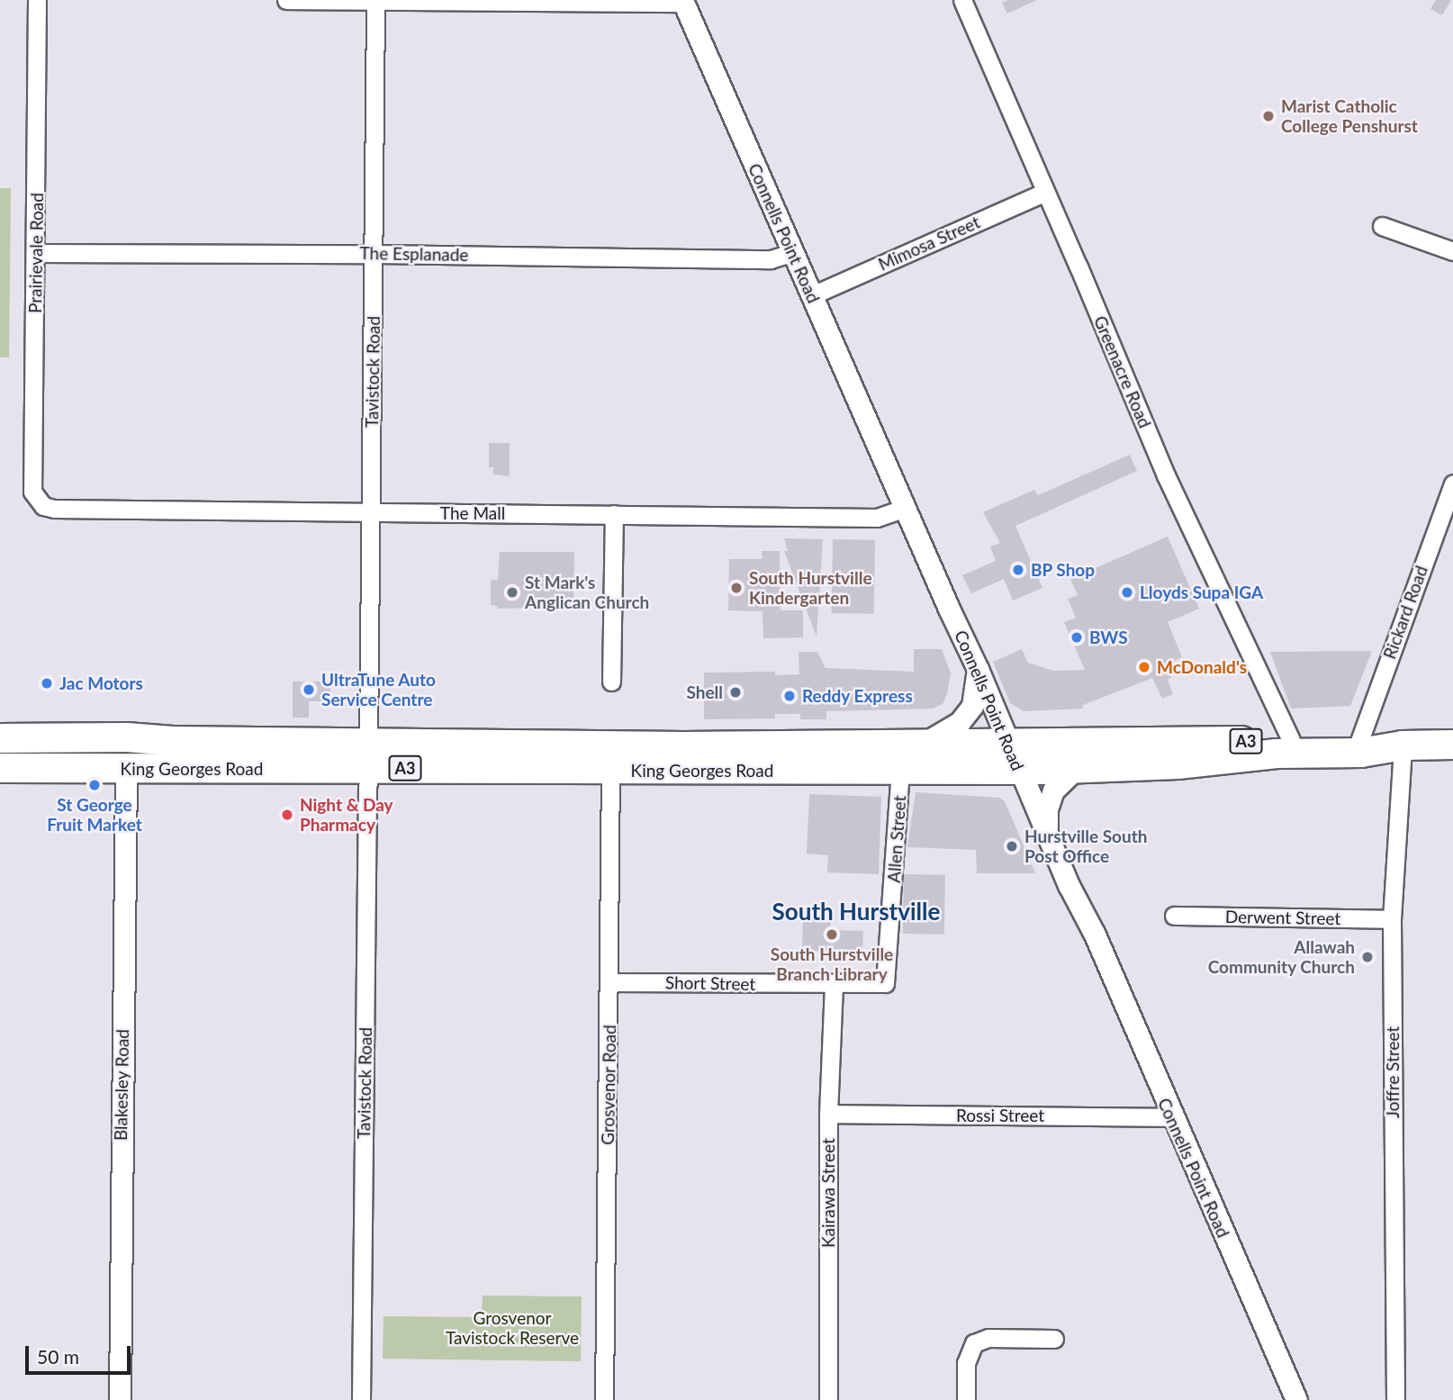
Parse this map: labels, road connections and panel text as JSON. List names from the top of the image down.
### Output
{
  "streets": {
    "highway": ["A3", "King Georges Road"],
    "street": [
      "Connells Point Road",
      "Mimosa Street",
      "Prairievale Road",
      "The Esplanade",
      "Tavistock Road",
      "Greenacre Road",
      "The Mall",
      "Rickard Road",
      "Allen Street",
      "Derwent Street",
      "Short Street",
      "Joffre Street",
      "Blakesley Road",
      "Grosvenor Road",
      "Rossi Street",
      "Kairawa Street"
    ]
  },
  "crossings": [
    ["Connells Point Road", "Mimosa Street"],
    ["Connells Point Road", "The Esplanade"],
    ["Connells Point Road", "The Mall"],
    ["Connells Point Road", "King Georges Road"],
    ["Connells Point Road", "Rossi Street"],
    ["Mimosa Street", "Greenacre Road"],
    ["Prairievale Road", "The Esplanade"],
    ["Prairievale Road", "The Mall"],
    ["The Esplanade", "Tavistock Road"],
    ["Tavistock Road", "The Mall"],
    ["Tavistock Road", "King Georges Road"],
    ["Greenacre Road", "King Georges Road"],
    ["Rickard Road", "King Georges Road"],
    ["King Georges Road", "Allen Street"],
    ["King Georges Road", "Joffre Street"],
    ["King Georges Road", "Blakesley Road"],
    ["King Georges Road", "Grosvenor Road"],
    ["Allen Street", "Short Street"],
    ["Derwent Street", "Joffre Street"],
    ["Short Street", "Grosvenor Road"],
    ["Short Street", "Kairawa Street"],
    ["Rossi Street", "Kairawa Street"]
  ],
  "districts": ["South Hurstville"],
  "parks": ["Grosvenor Tavistock Reserve"],
  "places": [
    "Marist Catholic College Penshurst",
    "BP Shop",
    "South Hurstville Kindergarten",
    "St Mark's Anglican Church",
    "Lloyds Supa IGA",
    "BWS",
    "McDonald's",
    "Jac Motors",
    "UltraTune Auto Service Centre",
    "Shell",
    "Reddy Express",
    "St George Fruit Market",
    "Night & Day Pharmacy",
    "Hurstville South Post Office",
    "South Hurstville Branch Library",
    "Allawah Community Church"
  ],
  "scale_bar": "50 m"
}
